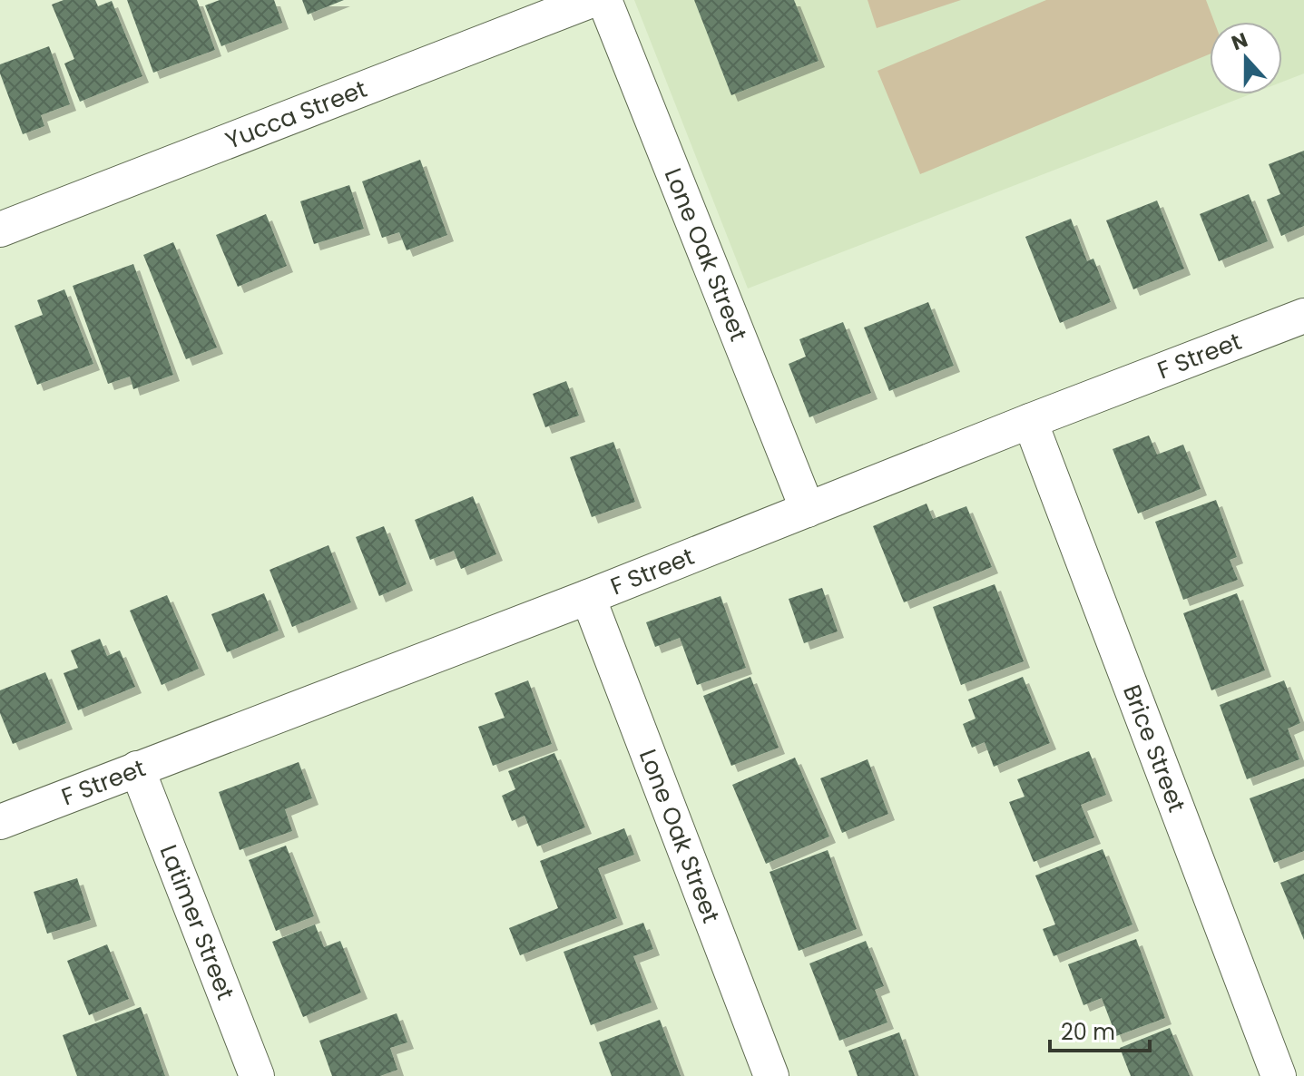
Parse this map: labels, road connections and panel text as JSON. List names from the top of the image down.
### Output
{
  "streets": {
    "street": [
      "Yucca Street",
      "Lone Oak Street",
      "F Street",
      "Brice Street",
      "Latimer Street"
    ]
  },
  "crossings": [
    ["Lone Oak Street", "F Street"],
    ["F Street", "Brice Street"],
    ["F Street", "Latimer Street"]
  ],
  "scale_bar": "20 m",
  "north": "top"
}
